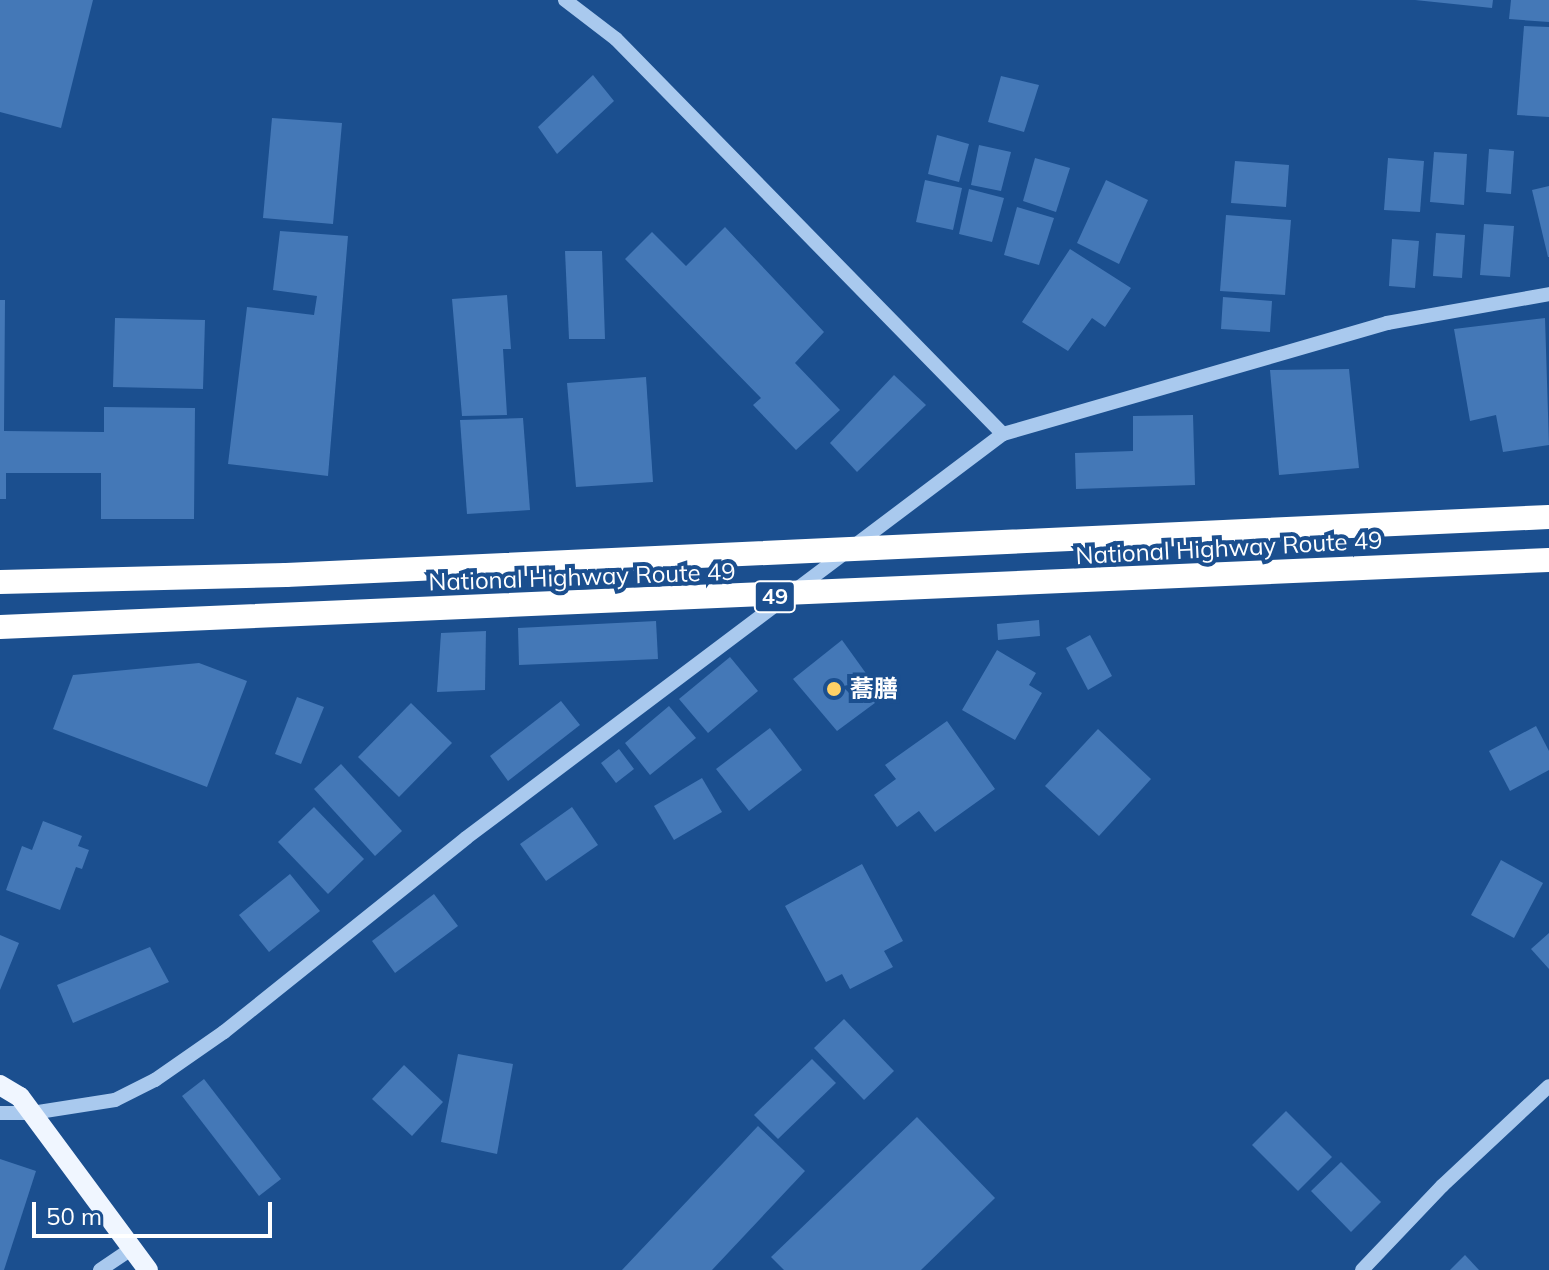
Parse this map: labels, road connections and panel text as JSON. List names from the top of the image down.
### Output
{
  "streets": {
    "highway": ["National Highway Route 49", "49"]
  },
  "places": ["蕎膳"],
  "scale_bar": "50 m"
}
